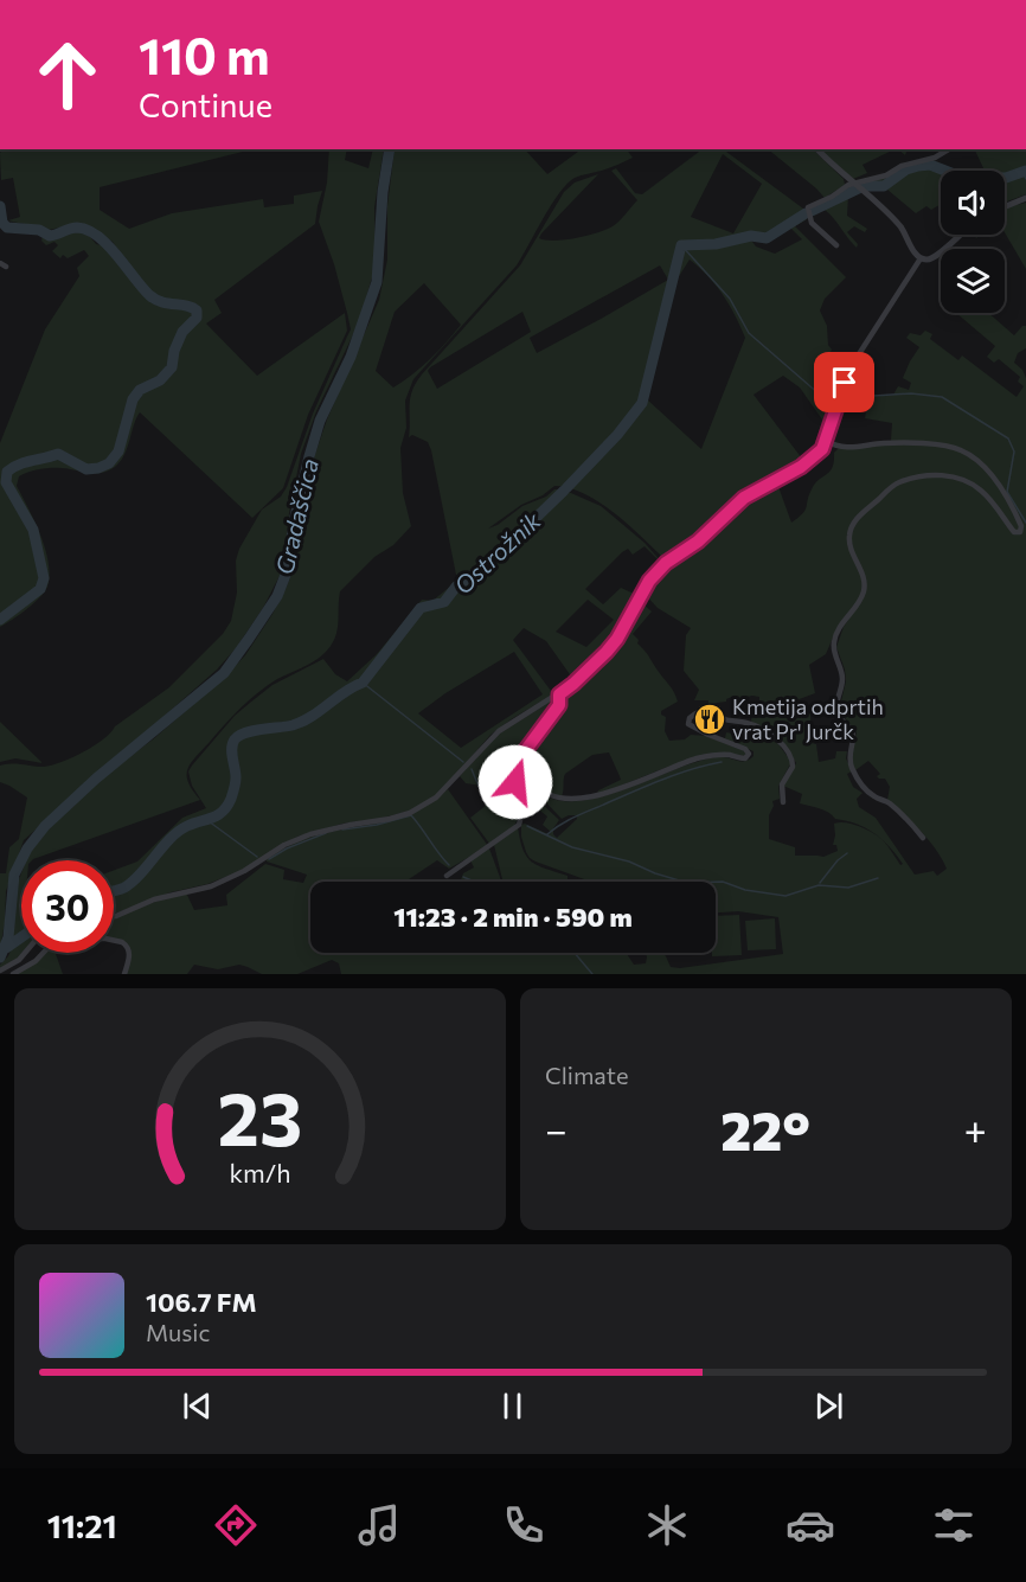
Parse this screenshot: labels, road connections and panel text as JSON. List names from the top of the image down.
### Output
{
  "water": ["Gradaščica", "Ostrožnik"],
  "places": {
    "restaurant": ["Kmetija odprtih vrat Pr' Jurčk"]
  },
  "page": {
    "turn": ["110 m", "Continue"],
    "limit": "30",
    "trip": "11:23 · 2 min · 590 m",
    "tile": "Climate",
    "heat": ["−", "22°", "+"],
    "song": ["106.7 FM", "Music"],
    "tabs": "11:21",
    "gauge": ["23", "km/h"]
  }
}
